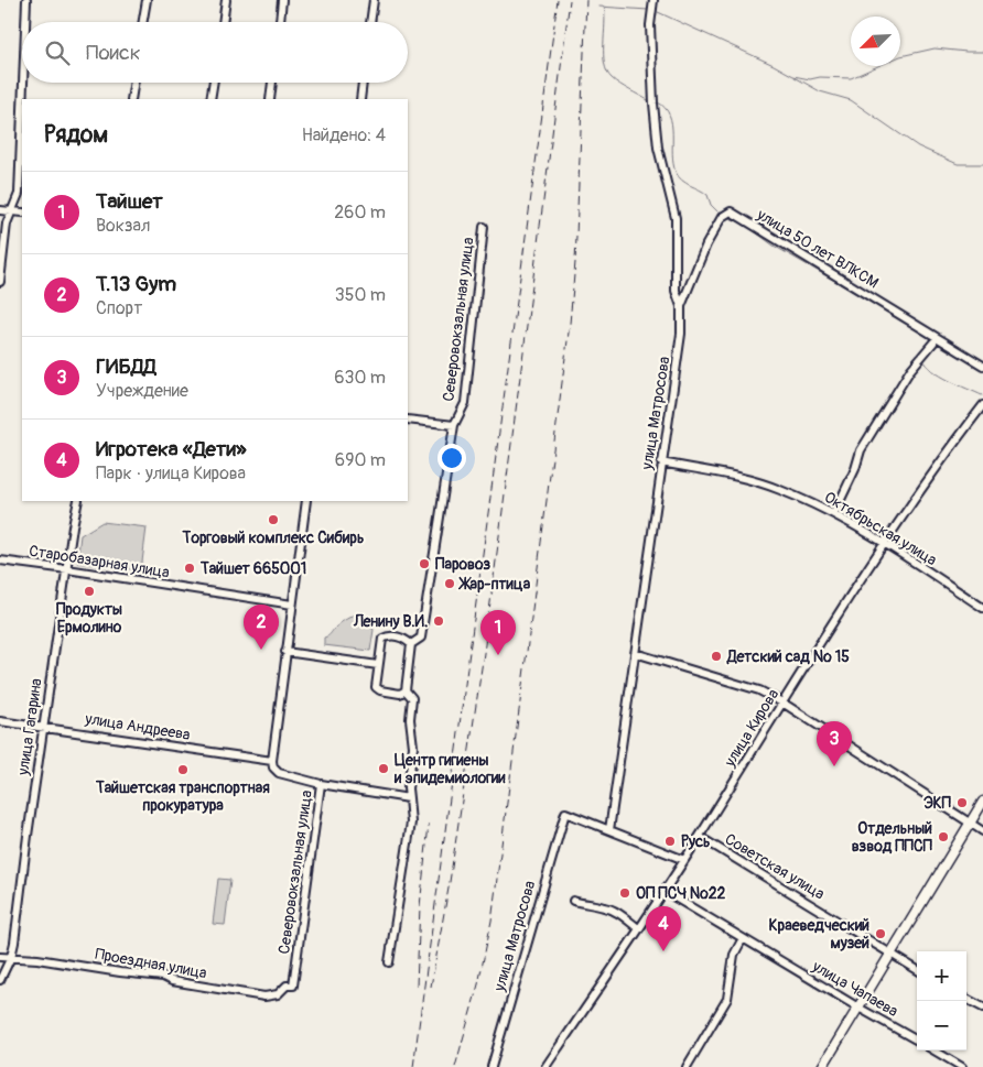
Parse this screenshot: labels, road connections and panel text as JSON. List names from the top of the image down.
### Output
{
  "streets": {
    "street": [
      "улица 50 лет ВЛКСМ",
      "Северовокзальная улица",
      "улица Матросова",
      "Октябрьская улица",
      "Старобазарная улица",
      "улица Гагарина",
      "улица Андреева",
      "улица Кирова",
      "Советская улица",
      "Проездная улица",
      "улица Чапаева"
    ]
  },
  "crossings": [
    ["улица 50 лет ВЛКСМ", "улица Матросова"],
    ["Северовокзальная улица", "Проездная улица"],
    ["улица Матросова", "Октябрьская улица"],
    ["Октябрьская улица", "улица Кирова"],
    ["Старобазарная улица", "улица Гагарина"],
    ["улица Гагарина", "улица Андреева"],
    ["улица Гагарина", "Проездная улица"],
    ["улица Кирова", "Советская улица"],
    ["улица Кирова", "улица Чапаева"]
  ],
  "places": [
    "Торговый комплекс Сибирь",
    "Паровоз",
    "Тайшет 665001",
    "Жар-птица",
    "Продукты Ермолино",
    "Ленину В.И.",
    "Детский сад № 15",
    "Центр гигиены и эпидемиологии",
    "Тайшетская транспортная прокуратура",
    "ЭКП",
    "Отдельный взвод ППСП",
    "Русь",
    "ОП ПСЧ №22",
    "Краеведческий музей"
  ],
  "north": "bottom left",
  "page": {
    "search": "Поиск",
    "heading": ["Рядом", "Найдено: 4"],
    "list": [
      {
        "mark": "1",
        "name": "Тайшет",
        "note": "Вокзал",
        "value": "260 m"
      },
      {
        "mark": "2",
        "name": "T.13 Gym",
        "note": "Спорт",
        "value": "350 m"
      },
      {
        "mark": "3",
        "name": "ГИБДД",
        "note": "Учреждение",
        "value": "630 m"
      },
      {
        "mark": "4",
        "name": "Игротека «Дети»",
        "note": "Парк · улица Кирова",
        "value": "690 m"
      }
    ],
    "pins": [
      "2",
      "1",
      "3",
      "4"
    ],
    "map_buttons": ["+", "−"]
  }
}
